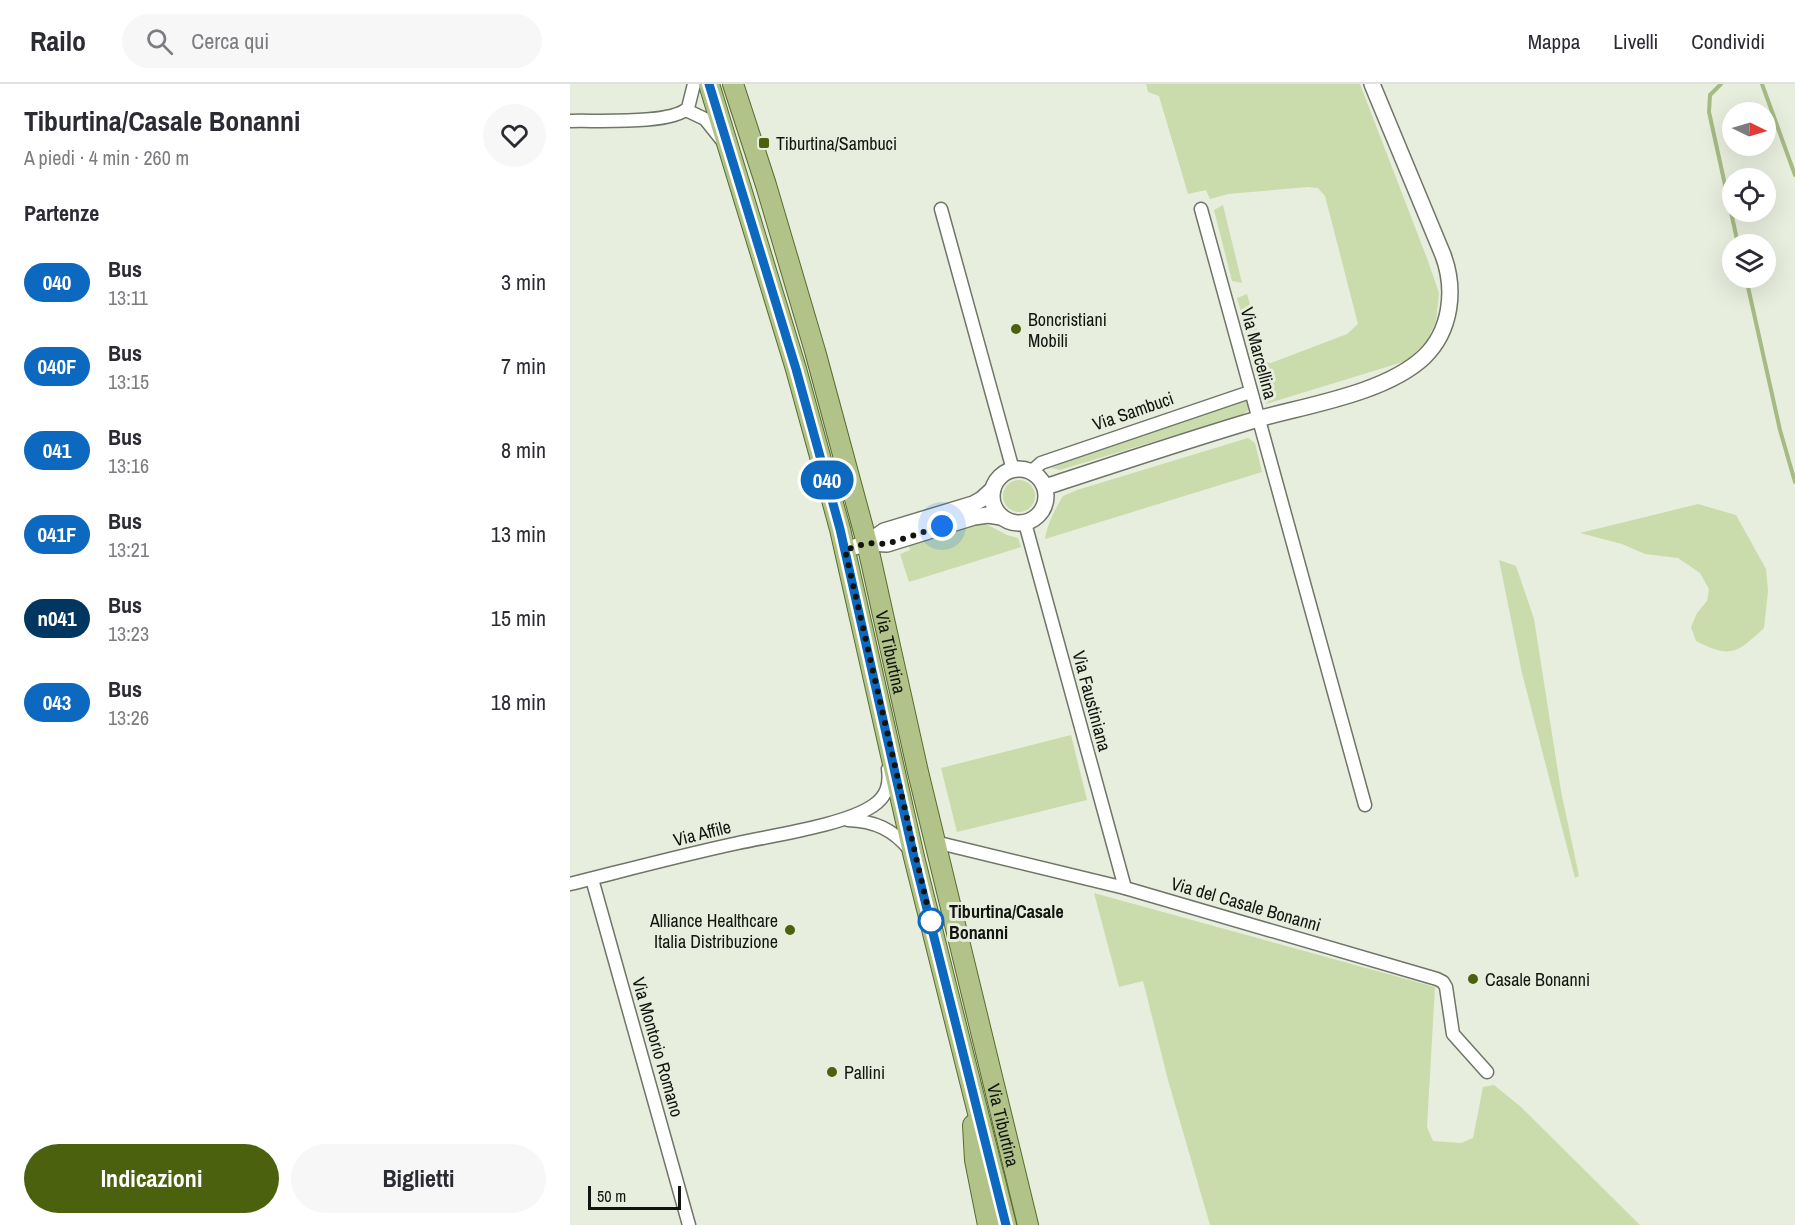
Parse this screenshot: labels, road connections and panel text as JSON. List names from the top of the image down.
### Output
{
  "streets": {
    "main road": ["Via Tiburtina"],
    "street": [
      "Via Marcellina",
      "Via Sambuci",
      "Via Faustiniana",
      "Via Affile",
      "Via del Casale Bonanni",
      "Via Montorio Romano"
    ]
  },
  "crossings": [
    ["Via Marcellina", "Via Sambuci"],
    ["Via Sambuci", "Via Faustiniana"],
    ["Via Tiburtina", "Via Affile"],
    ["Via Tiburtina", "Via del Casale Bonanni"],
    ["Via Faustiniana", "Via del Casale Bonanni"],
    ["Via Affile", "Via Montorio Romano"]
  ],
  "places": {
    "transit": ["Tiburtina/Sambuci"],
    "other": [
      "Boncristiani Mobili",
      "Tiburtina/Casale Bonanni",
      "Alliance Healthcare Italia Distribuzione",
      "Casale Bonanni",
      "Pallini"
    ]
  },
  "lines": ["bus line 040"],
  "scale_bar": "50 m",
  "north": "right",
  "page": {
    "header": "Railo",
    "search": "Cerca qui",
    "nav": ["Mappa", "Livelli", "Condividi"],
    "heading": [
      ["Tiburtina/Casale Bonanni", "A piedi · 4 min · 260 m"],
      "Partenze"
    ],
    "on_map": "040",
    "list": [
      {
        "mark": "040",
        "name": "Bus",
        "note": "13:11",
        "value": "3 min"
      },
      {
        "mark": "040F",
        "name": "Bus",
        "note": "13:15",
        "value": "7 min"
      },
      {
        "mark": "041",
        "name": "Bus",
        "note": "13:16",
        "value": "8 min"
      },
      {
        "mark": "041F",
        "name": "Bus",
        "note": "13:21",
        "value": "13 min"
      },
      {
        "mark": "n041",
        "name": "Bus",
        "note": "13:23",
        "value": "15 min"
      },
      {
        "mark": "043",
        "name": "Bus",
        "note": "13:26",
        "value": "18 min"
      }
    ],
    "buttons": ["Indicazioni", "Biglietti"],
    "scale": "50 m"
  }
}
